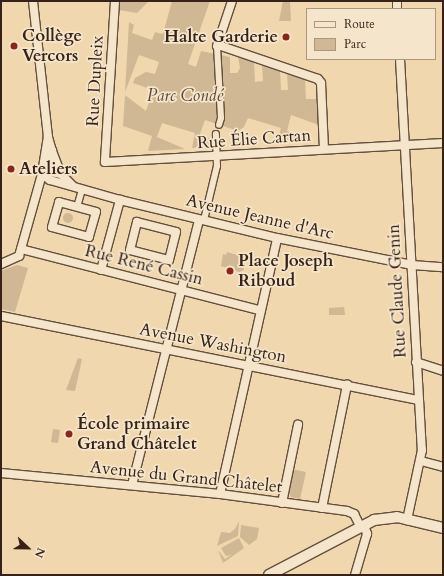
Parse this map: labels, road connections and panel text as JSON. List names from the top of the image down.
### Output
{
  "streets": {
    "street": [
      "Rue Dupleix",
      "Rue Élie Cartan",
      "Avenue Jeanne d'Arc",
      "Rue René Cassin",
      "Rue Claude Genin",
      "Avenue Washington",
      "Avenue du Grand Châtelet"
    ]
  },
  "crossings": [
    ["Rue Dupleix", "Rue Élie Cartan"],
    ["Rue Élie Cartan", "Rue Claude Genin"],
    ["Avenue Jeanne d'Arc", "Rue Claude Genin"],
    ["Rue Claude Genin", "Avenue Washington"]
  ],
  "parks": ["Parc Condé"],
  "places": [
    "Halte Garderie",
    "Collège Vercors",
    "Ateliers",
    "Place Joseph Riboud",
    "École primaire Grand Châtelet"
  ],
  "legend": ["Route", "Parc"],
  "north": "right"
}
